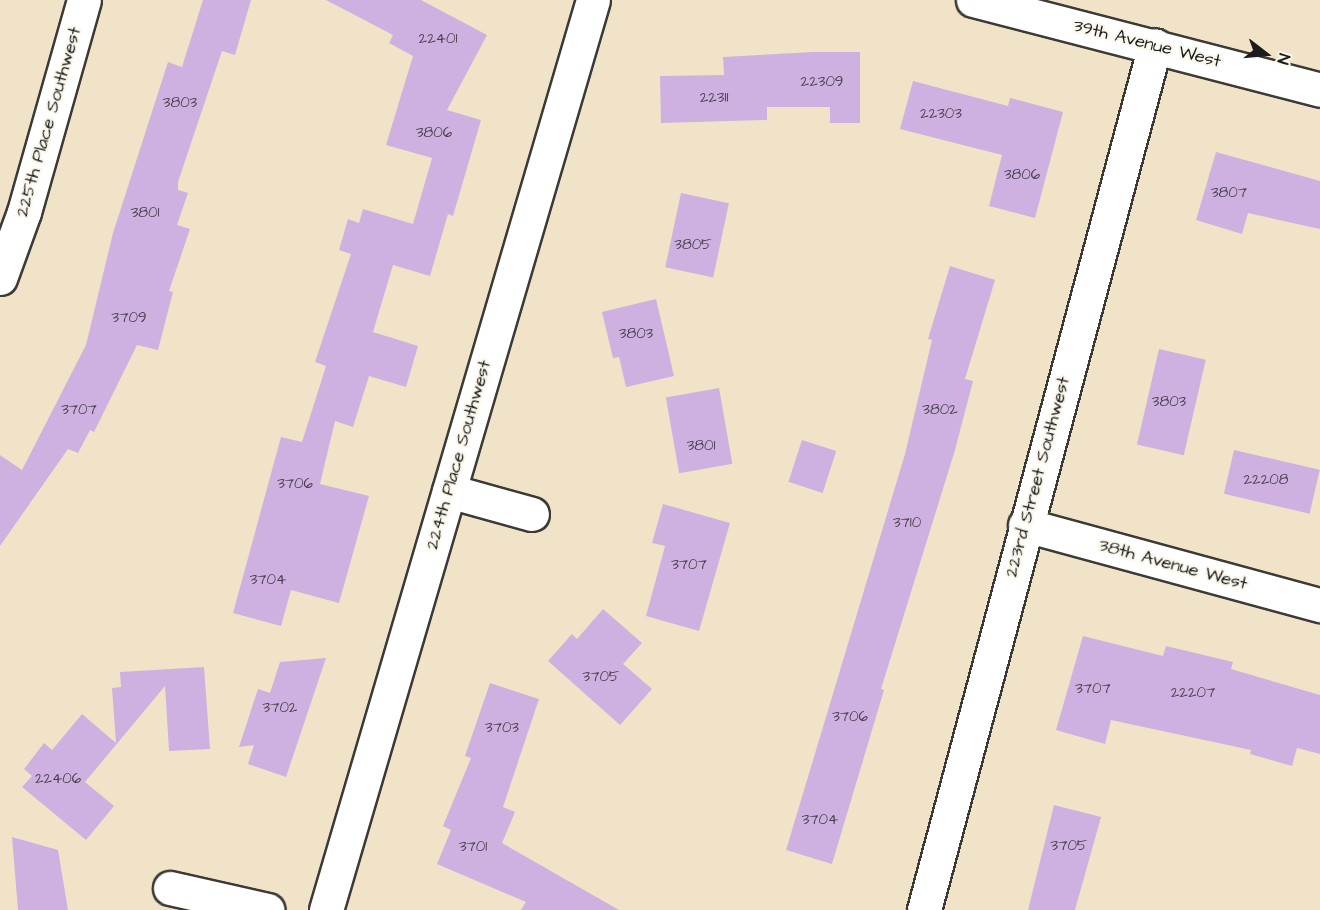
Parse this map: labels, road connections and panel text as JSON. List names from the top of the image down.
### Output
{
  "streets": {
    "street": [
      "39th Avenue West",
      "225th Place Southwest",
      "224th Place Southwest",
      "223rd Street Southwest",
      "38th Avenue West"
    ]
  },
  "crossings": [
    ["39th Avenue West", "223rd Street Southwest"],
    ["223rd Street Southwest", "38th Avenue West"]
  ],
  "house_numbers": [
    "22401",
    "22309",
    "22311",
    "3803",
    "22303",
    "3806",
    "3806",
    "3807",
    "3801",
    "3805",
    "3709",
    "3803",
    "3803",
    "3707",
    "3802",
    "3801",
    "22208",
    "3706",
    "3710",
    "3707",
    "3704",
    "3705",
    "3707",
    "22207",
    "3702",
    "3706",
    "3703",
    "22406",
    "3704",
    "3705",
    "3701"
  ],
  "north": "right"
}
